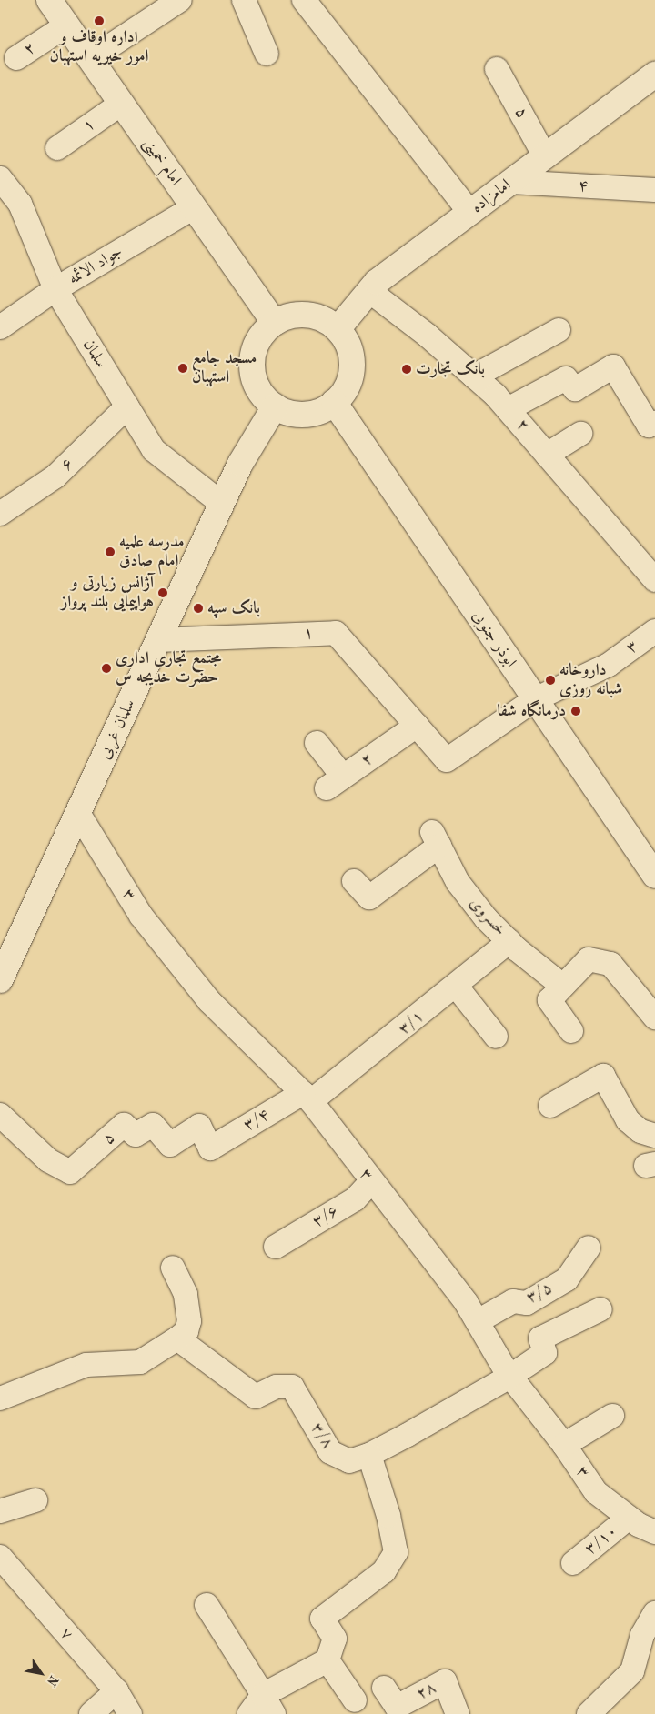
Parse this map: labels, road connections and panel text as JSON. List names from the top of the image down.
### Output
{
  "streets": {
    "main road": [
      "امام خمینی",
      "امامزاده",
      "ابوذر جنوبی",
      "سلمان غربی"
    ],
    "street": [
      "۲",
      "۵",
      "۱",
      "۴",
      "جواد الائمه",
      "سلمان",
      "۶",
      "۳",
      "خسروی",
      "۳/۱",
      "۳/۴",
      "۳/۶",
      "۳/۵",
      "۳/۸",
      "۳/۱۰",
      "۷",
      "۲۸"
    ]
  },
  "crossings": [
    ["۲", "۱"],
    ["۲", "امام خمینی"],
    ["۲", "امامزاده"],
    ["۵", "امامزاده"],
    ["۵", "۳/۴"],
    ["۱", "امام خمینی"],
    ["۱", "سلمان غربی"],
    ["امام خمینی", "امامزاده"],
    ["امام خمینی", "جواد الائمه"],
    ["امام خمینی", "ابوذر جنوبی"],
    ["امام خمینی", "سلمان غربی"],
    ["۴", "امامزاده"],
    ["امامزاده", "ابوذر جنوبی"],
    ["امامزاده", "سلمان غربی"],
    ["جواد الائمه", "سلمان"],
    ["سلمان", "۶"],
    ["سلمان", "سلمان غربی"],
    ["ابوذر جنوبی", "۳"],
    ["ابوذر جنوبی", "سلمان غربی"],
    ["۳", "سلمان غربی"],
    ["۳", "۳/۱"],
    ["۳", "۳/۴"],
    ["۳", "۳/۶"],
    ["۳", "۳/۵"],
    ["۳", "۳/۸"],
    ["۳", "۳/۱۰"],
    ["خسروی", "۳/۱"],
    ["۳/۱", "۳/۴"]
  ],
  "places": [
    "اداره اوقاف و امور خیریه استهبان",
    "مسجد جامع استهبان",
    "بانک تجارت",
    "مدرسه علمیه امام صادق",
    "آژانس زیارتی و هواپیمایی بلند پرواز",
    "بانک سپه",
    "مجتمع تجاری اداری حضرت خدیجه س",
    "داروخانه شبانه روزی",
    "درمانگاه شفا"
  ],
  "north": "bottom right"
}
